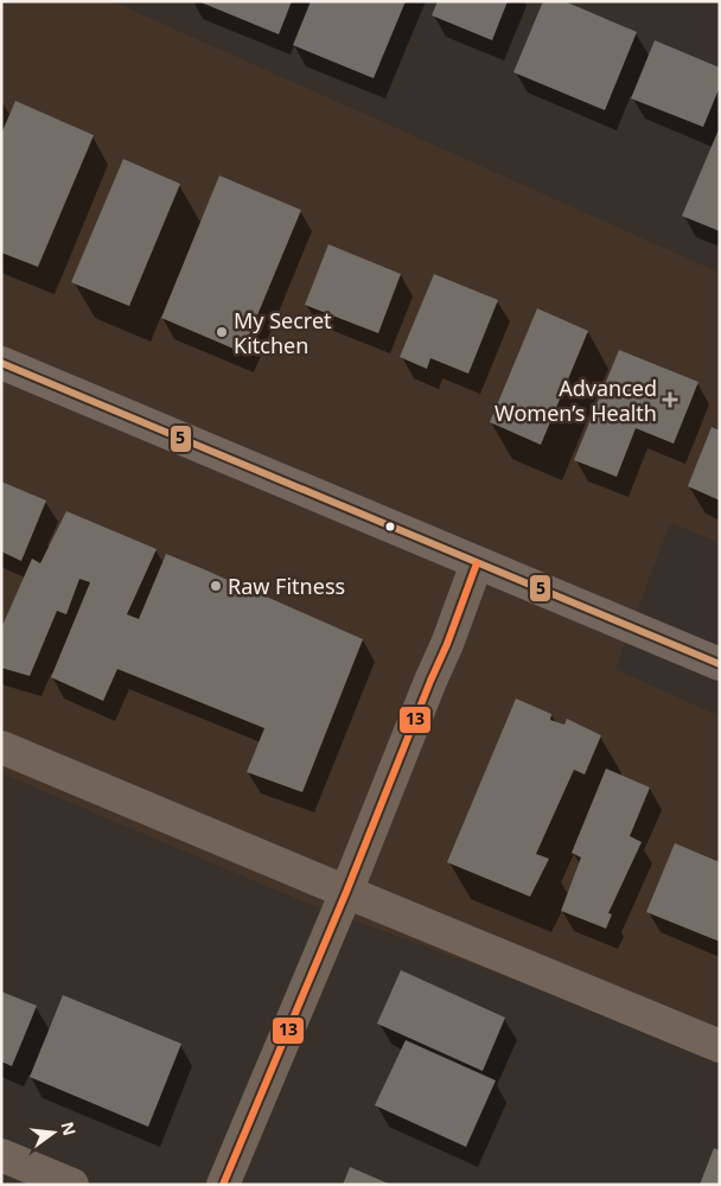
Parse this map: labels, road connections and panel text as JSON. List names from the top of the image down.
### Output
{
  "places": {
    "other": ["My Secret Kitchen", "Raw Fitness"],
    "health": ["Advanced Women’s Health"]
  },
  "lines": ["transit line 5", "transit line 13"],
  "north": "right"
}
